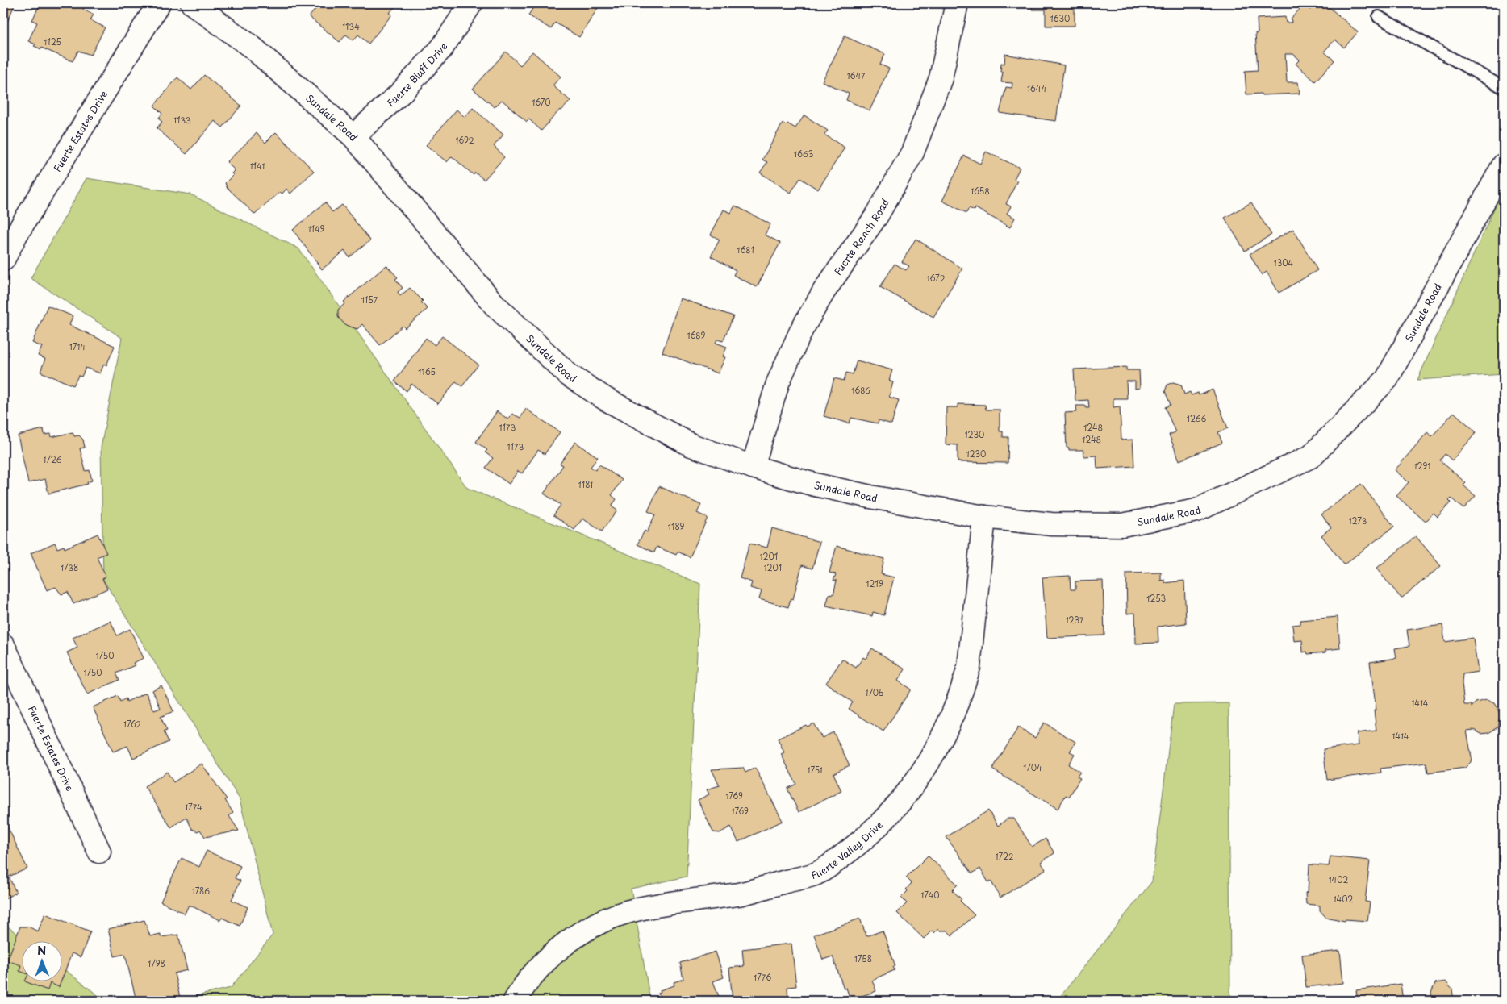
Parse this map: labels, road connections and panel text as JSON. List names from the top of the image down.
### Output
{
  "streets": {
    "street": [
      "Fuerte Bluff Drive",
      "Sundale Road",
      "Fuerte Estates Drive",
      "Fuerte Ranch Road",
      "Fuerte Valley Drive"
    ]
  },
  "crossings": [
    ["Fuerte Bluff Drive", "Sundale Road"],
    ["Sundale Road", "Fuerte Ranch Road"],
    ["Sundale Road", "Fuerte Valley Drive"]
  ],
  "house_numbers": [
    "1630",
    "1134",
    "1125",
    "1647",
    "1644",
    "1670",
    "1133",
    "1692",
    "1663",
    "1141",
    "1658",
    "1149",
    "1681",
    "1304",
    "1672",
    "1157",
    "1689",
    "1714",
    "1165",
    "1686",
    "1266",
    "1173",
    "1248",
    "1230",
    "1248",
    "1173",
    "1230",
    "1726",
    "1291",
    "1181",
    "1273",
    "1189",
    "1201",
    "1738",
    "1201",
    "1219",
    "1253",
    "1237",
    "1750",
    "1750",
    "1705",
    "1414",
    "1762",
    "1414",
    "1704",
    "1751",
    "1769",
    "1774",
    "1769",
    "1722",
    "1402",
    "1786",
    "1740",
    "1402",
    "1758",
    "1798",
    "1776"
  ],
  "north": "top"
}
